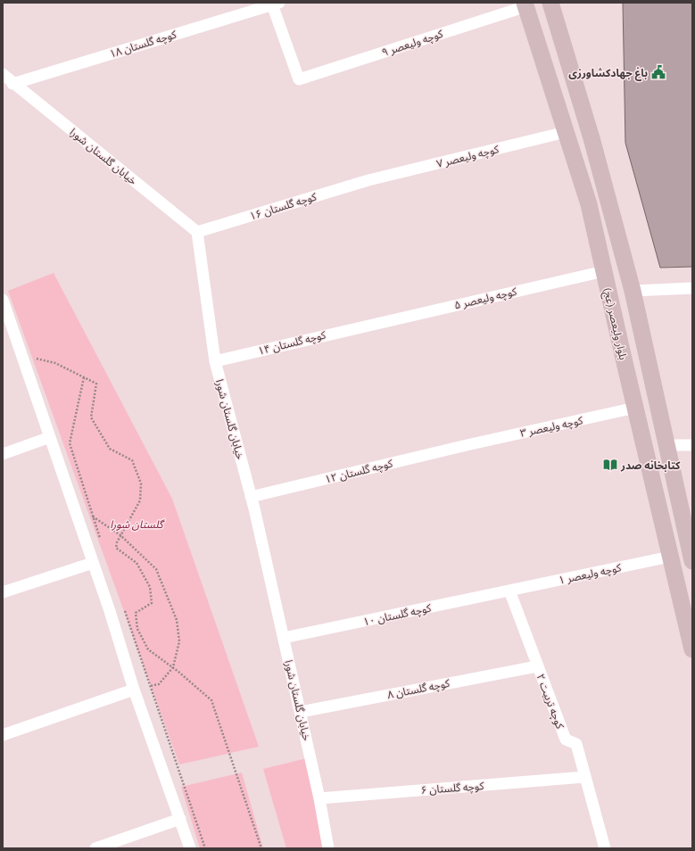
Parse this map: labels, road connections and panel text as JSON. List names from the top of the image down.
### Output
{
  "streets": {
    "main road": ["بلوار ولیعصر (عج)"],
    "street": [
      "کوچه ولیعصر ۹",
      "کوچه گلستان ۱۸",
      "خیابان گلستان شورا",
      "کوچه ولیعصر ۷",
      "کوچه گلستان ۱۶",
      "کوچه ولیعصر ۵",
      "کوچه گلستان ۱۴",
      "کوچه ولیعصر ۳",
      "کوچه گلستان ۱۲",
      "کوچه ولیعصر ۱",
      "کوچه گلستان ۱۰",
      "کوچه گلستان ۸",
      "کوچه تربیت ۲",
      "کوچه گلستان ۶"
    ]
  },
  "crossings": [
    ["کوچه ولیعصر ۹", "کوچه گلستان ۱۸"],
    ["کوچه ولیعصر ۹", "بلوار ولیعصر (عج)"],
    ["کوچه گلستان ۱۸", "خیابان گلستان شورا"],
    ["خیابان گلستان شورا", "کوچه گلستان ۱۶"],
    ["خیابان گلستان شورا", "کوچه گلستان ۱۴"],
    ["خیابان گلستان شورا", "کوچه گلستان ۱۲"],
    ["خیابان گلستان شورا", "کوچه گلستان ۱۰"],
    ["خیابان گلستان شورا", "کوچه گلستان ۸"],
    ["خیابان گلستان شورا", "کوچه گلستان ۶"],
    ["کوچه ولیعصر ۷", "کوچه گلستان ۱۶"],
    ["کوچه ولیعصر ۷", "بلوار ولیعصر (عج)"],
    ["کوچه ولیعصر ۵", "بلوار ولیعصر (عج)"],
    ["کوچه ولیعصر ۵", "کوچه گلستان ۱۴"],
    ["بلوار ولیعصر (عج)", "کوچه ولیعصر ۳"],
    ["بلوار ولیعصر (عج)", "کوچه ولیعصر ۱"],
    ["کوچه ولیعصر ۳", "کوچه گلستان ۱۲"],
    ["کوچه ولیعصر ۱", "کوچه گلستان ۱۰"],
    ["کوچه ولیعصر ۱", "کوچه تربیت ۲"],
    ["کوچه گلستان ۱۰", "کوچه تربیت ۲"],
    ["کوچه گلستان ۸", "کوچه تربیت ۲"],
    ["کوچه تربیت ۲", "کوچه گلستان ۶"]
  ],
  "parks": ["گلستان شورا"],
  "places": {
    "public building": ["باغ جهادکشاورزی"],
    "library": ["کتابخانه صدر"]
  }
}
